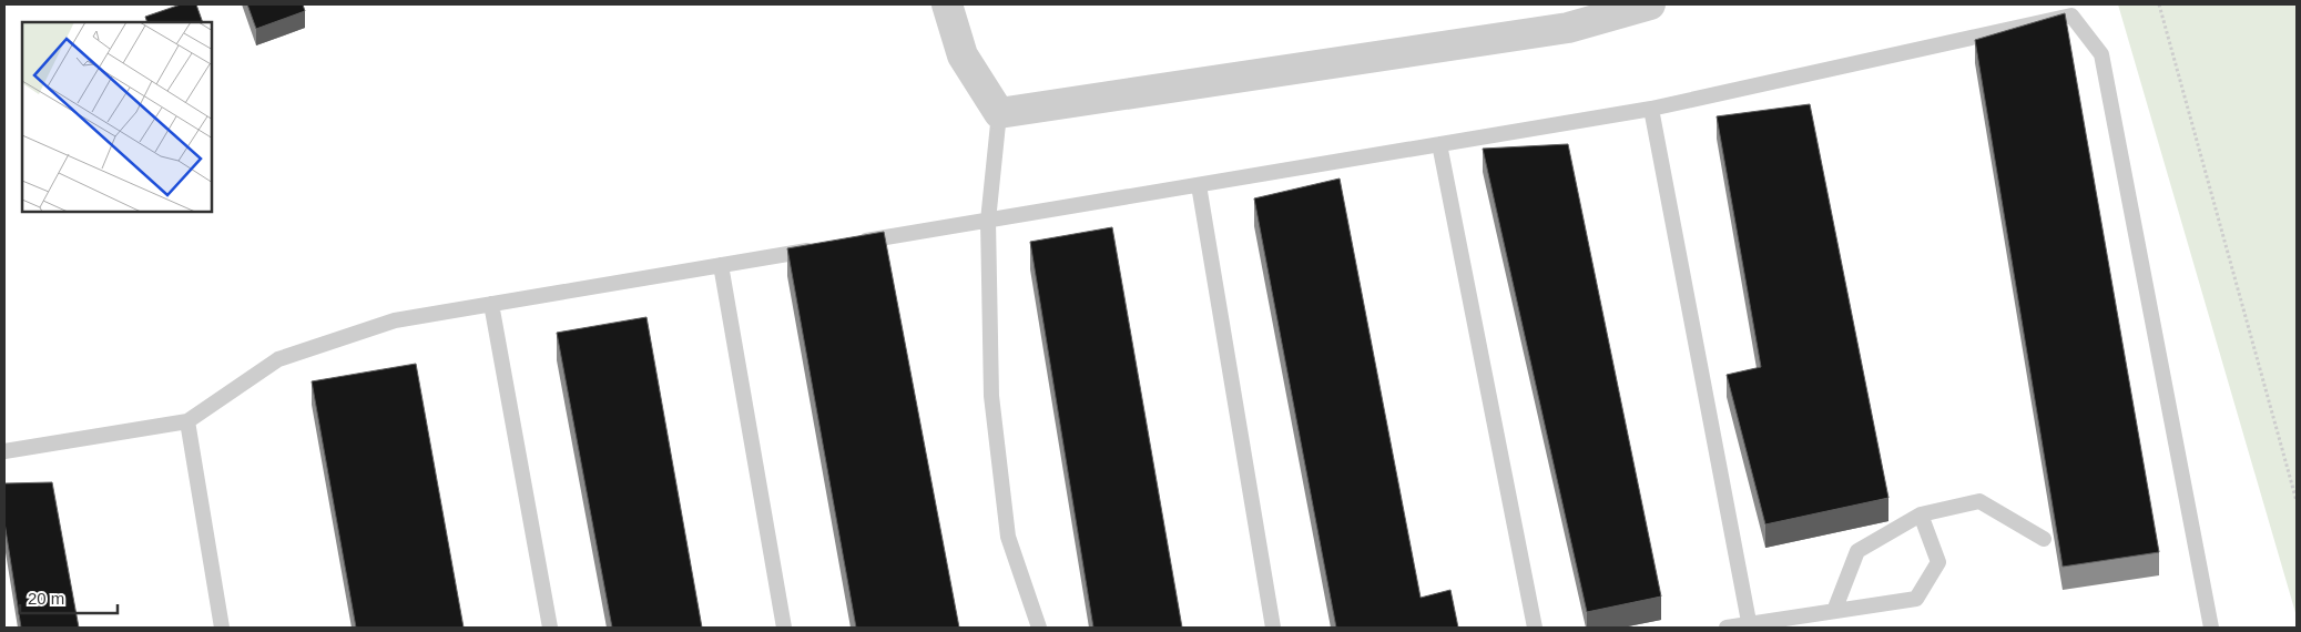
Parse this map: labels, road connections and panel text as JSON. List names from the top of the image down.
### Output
{
  "scale_bar": "20 m"
}
